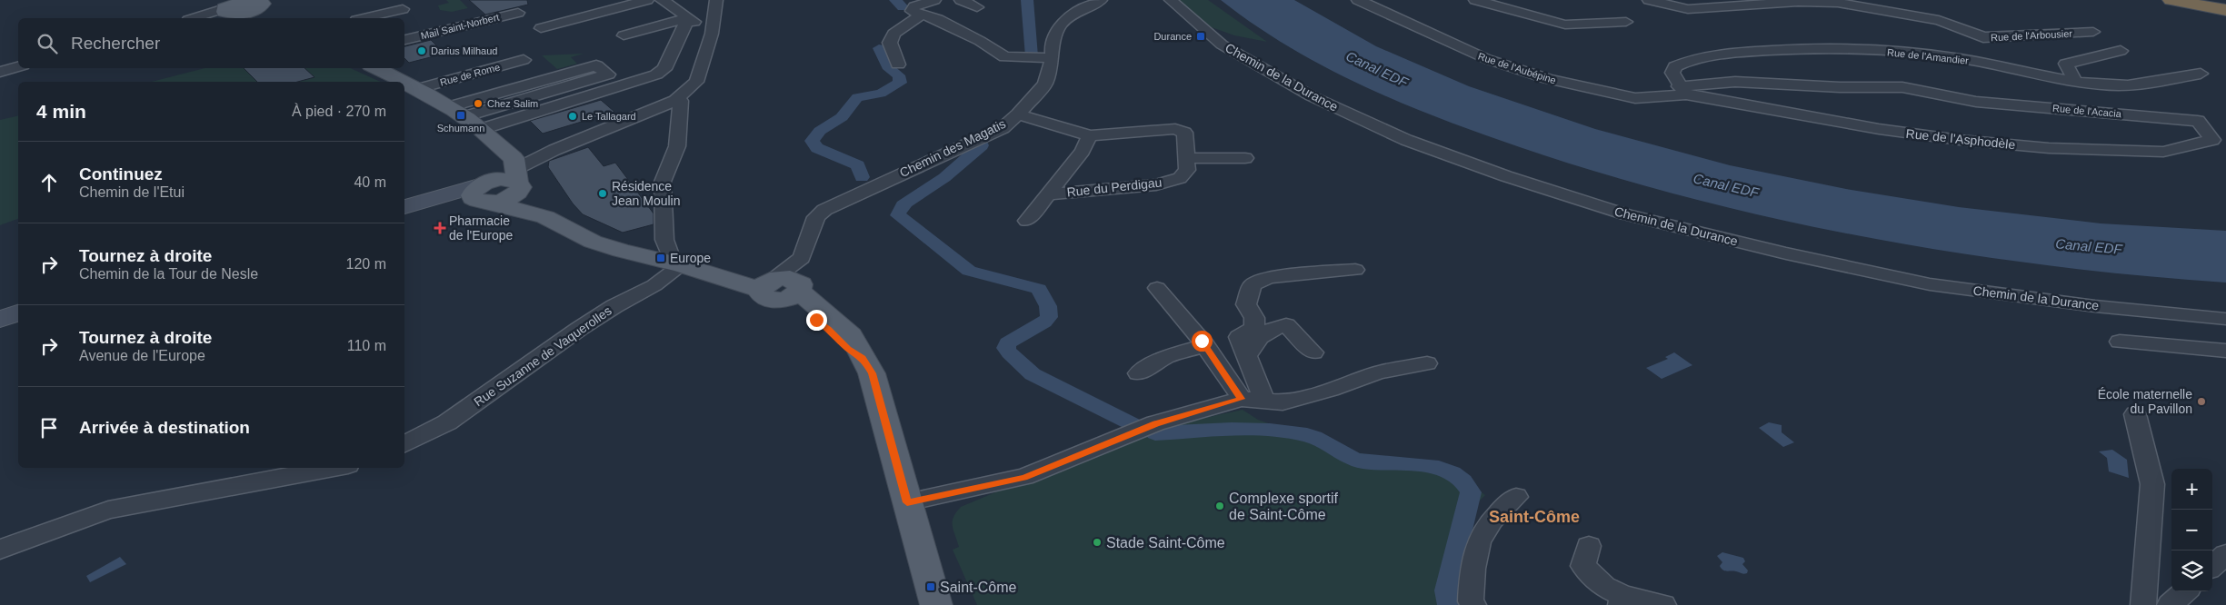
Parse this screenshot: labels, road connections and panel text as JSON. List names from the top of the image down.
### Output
{
  "streets": {
    "street": [
      "Mail Saint-Norbert",
      "Rue de l'Arbousier",
      "Rue de l'Amandier",
      "Rue de l'Aubépine",
      "Rue de Rome",
      "Chemin de la Durance",
      "Rue de l'Acacia",
      "Rue de l'Asphodèle",
      "Chemin des Magatis",
      "Rue du Perdigau",
      "Rue Suzanne de Vaquerolles"
    ]
  },
  "crossings": [
    ["Rue de l'Amandier", "Rue de l'Aubépine"],
    ["Rue de l'Amandier", "Rue de l'Acacia"],
    ["Rue de l'Amandier", "Rue de l'Asphodèle"],
    ["Rue de l'Aubépine", "Rue de l'Acacia"],
    ["Rue de l'Aubépine", "Rue de l'Asphodèle"],
    ["Rue de l'Acacia", "Rue de l'Asphodèle"],
    ["Chemin des Magatis", "Rue du Perdigau"]
  ],
  "districts": ["Saint-Côme"],
  "water": ["Canal EDF"],
  "places": {
    "transit": [
      "Durance",
      "Schumann",
      "Europe",
      "Saint-Côme"
    ],
    "other": [
      "Darius Milhaud",
      "Chez Salim",
      "Le Tallagard",
      "Résidence Jean Moulin",
      "École maternelle du Pavillon",
      "Complexe sportif de Saint-Côme",
      "Stade Saint-Côme"
    ],
    "health": ["Pharmacie de l'Europe"]
  },
  "page": {
    "search": "Rechercher",
    "heading": ["4 min", "À pied · 270 m"],
    "list": [
      ["Continuez", "Chemin de l'Etui", "40 m"],
      ["Tournez à droite", "Chemin de la Tour de Nesle", "120 m"],
      ["Tournez à droite", "Avenue de l'Europe", "110 m"],
      "Arrivée à destination"
    ],
    "map_buttons": ["+", "−"]
  }
}
